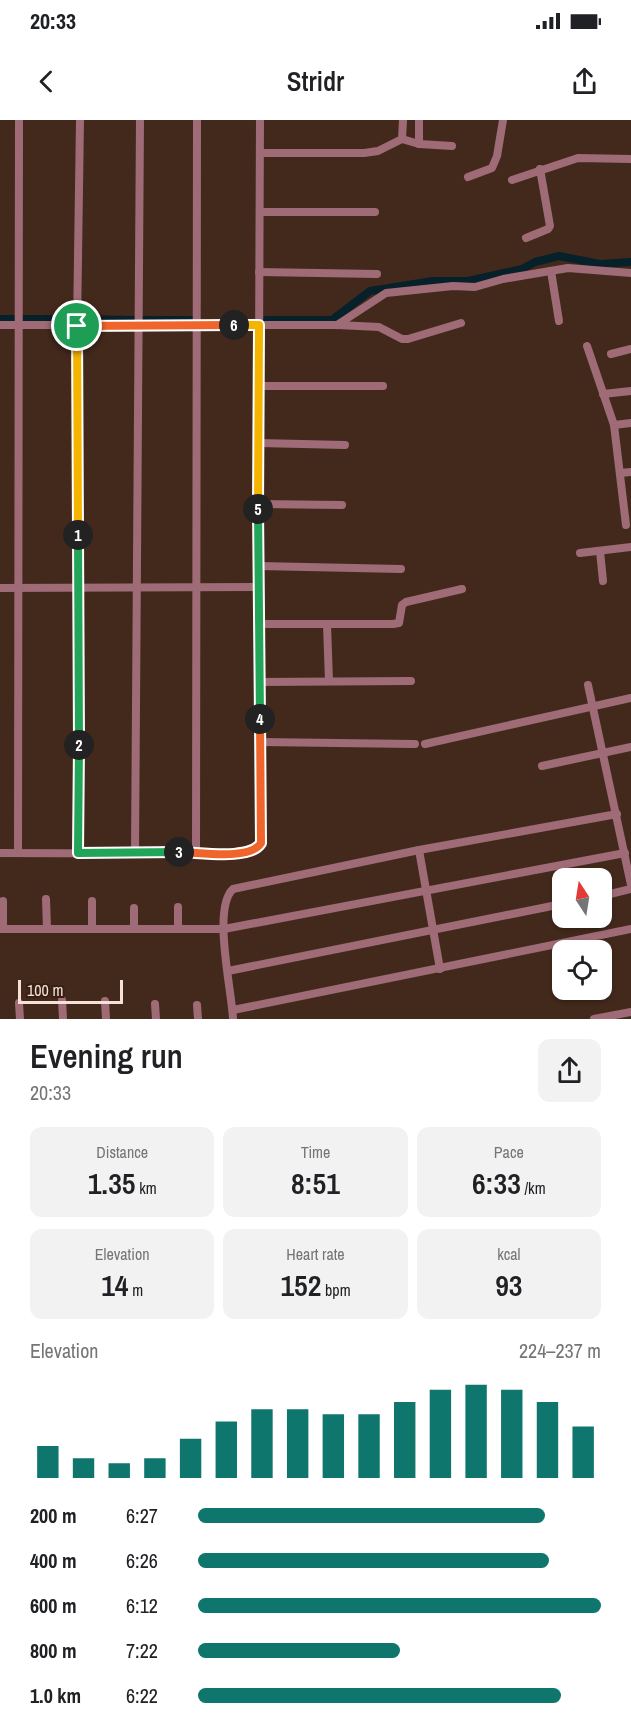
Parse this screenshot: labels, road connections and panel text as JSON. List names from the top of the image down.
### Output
{
  "scale_bar": "100 m",
  "north": "top",
  "page": {
    "status": "20:33",
    "header": "Stridr",
    "pins": [
      "6",
      "5",
      "1",
      "4",
      "2",
      "3"
    ],
    "scale": "100 m",
    "heading": ["Evening run", "20:33"],
    "stats": [
      ["Distance", "1.35 km"],
      ["Time", "8:51"],
      ["Pace", "6:33 /km"],
      ["Elevation", "14 m"],
      ["Heart rate", "152 bpm"],
      ["kcal", "93"]
    ],
    "chart": ["Elevation", "224–237 m"],
    "list": [
      {
        "name": "200 m",
        "note": "6:27"
      },
      {
        "name": "400 m",
        "note": "6:26"
      },
      {
        "name": "600 m",
        "note": "6:12"
      },
      {
        "name": "800 m",
        "note": "7:22"
      },
      {
        "name": "1.0 km",
        "note": "6:22"
      }
    ]
  }
}
